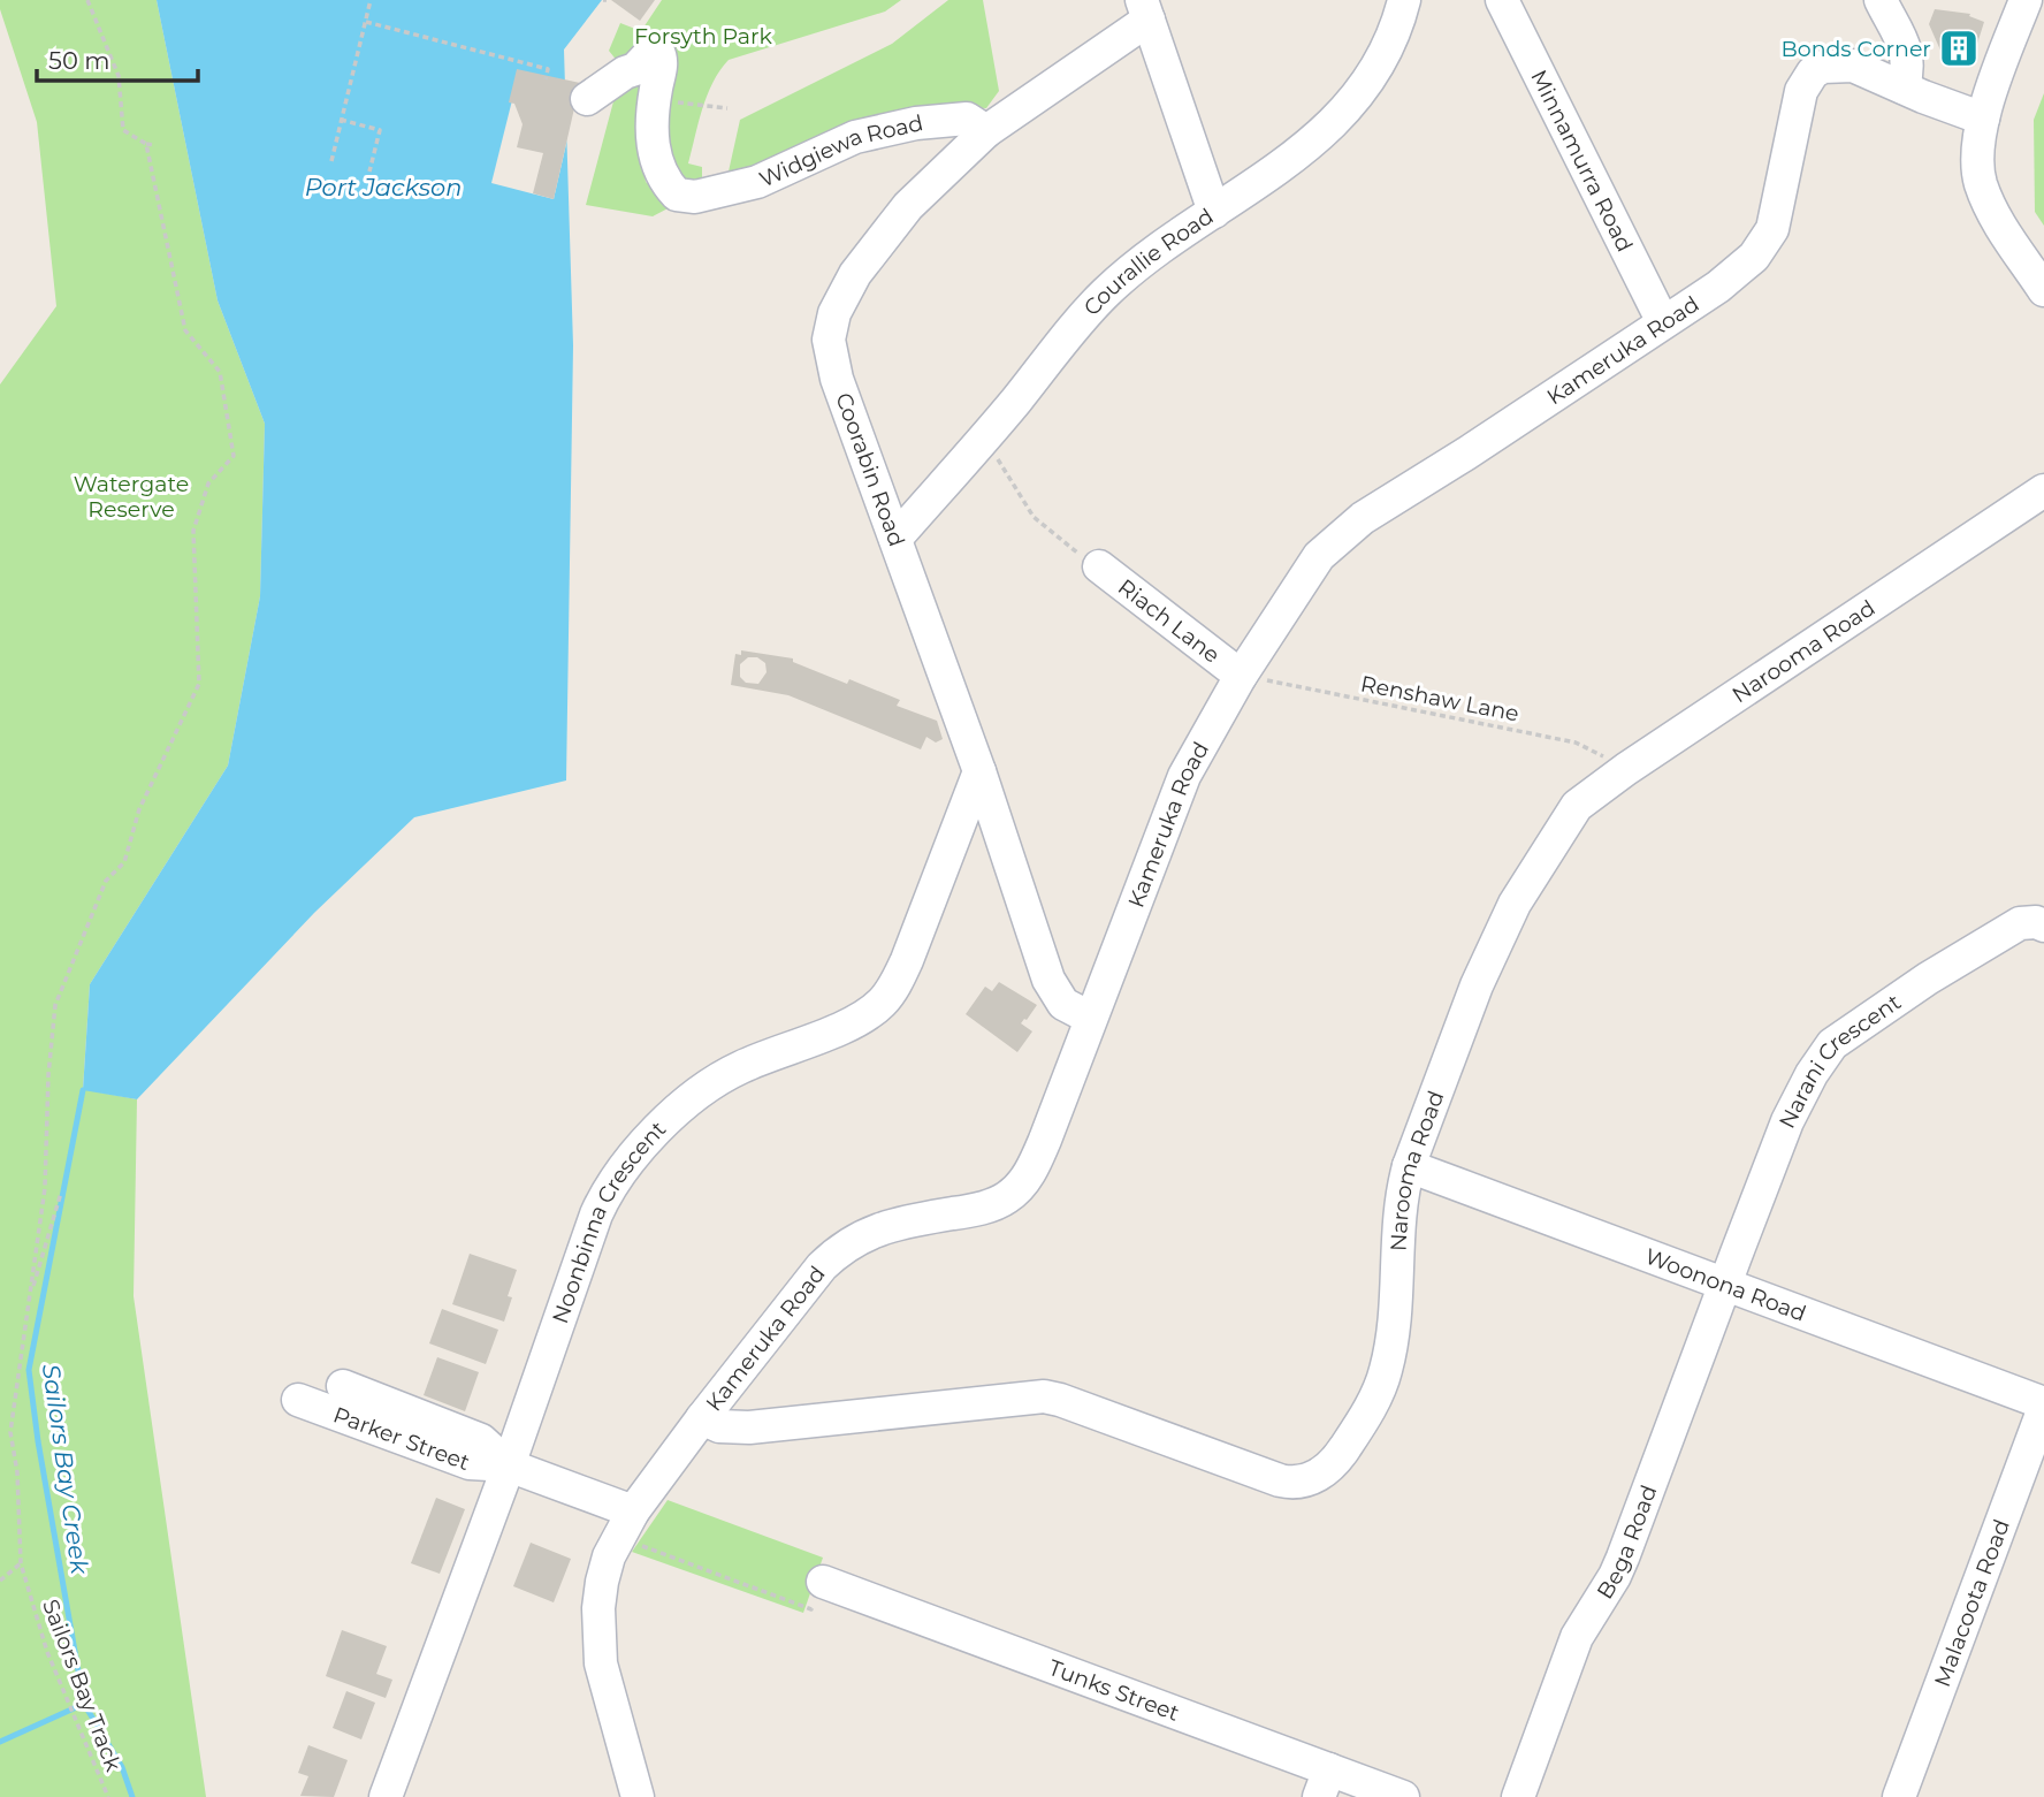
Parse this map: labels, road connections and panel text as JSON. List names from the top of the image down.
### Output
{
  "streets": {
    "street": [
      "Widgiewa Road",
      "Minnamurra Road",
      "Courallie Road",
      "Kameruka Road",
      "Coorabin Road",
      "Riach Lane",
      "Narooma Road",
      "Narani Crescent",
      "Noonbinna Crescent",
      "Woonona Road",
      "Parker Street",
      "Bega Road",
      "Malacoota Road",
      "Tunks Street"
    ],
    "path": ["Renshaw Lane", "Sailors Bay Track"]
  },
  "crossings": [
    ["Widgiewa Road", "Coorabin Road"],
    ["Minnamurra Road", "Kameruka Road"],
    ["Courallie Road", "Coorabin Road"],
    ["Kameruka Road", "Coorabin Road"],
    ["Kameruka Road", "Riach Lane"],
    ["Kameruka Road", "Narooma Road"],
    ["Kameruka Road", "Renshaw Lane"],
    ["Kameruka Road", "Parker Street"],
    ["Coorabin Road", "Noonbinna Crescent"],
    ["Riach Lane", "Renshaw Lane"],
    ["Narooma Road", "Renshaw Lane"],
    ["Narooma Road", "Woonona Road"],
    ["Narani Crescent", "Woonona Road"],
    ["Narani Crescent", "Bega Road"],
    ["Noonbinna Crescent", "Parker Street"],
    ["Woonona Road", "Bega Road"],
    ["Woonona Road", "Malacoota Road"]
  ],
  "water": ["Port Jackson", "Sailors Bay Creek"],
  "parks": ["Forsyth Park", "Watergate Reserve"],
  "places": {
    "building": ["Bonds Corner"]
  },
  "scale_bar": "50 m"
}
